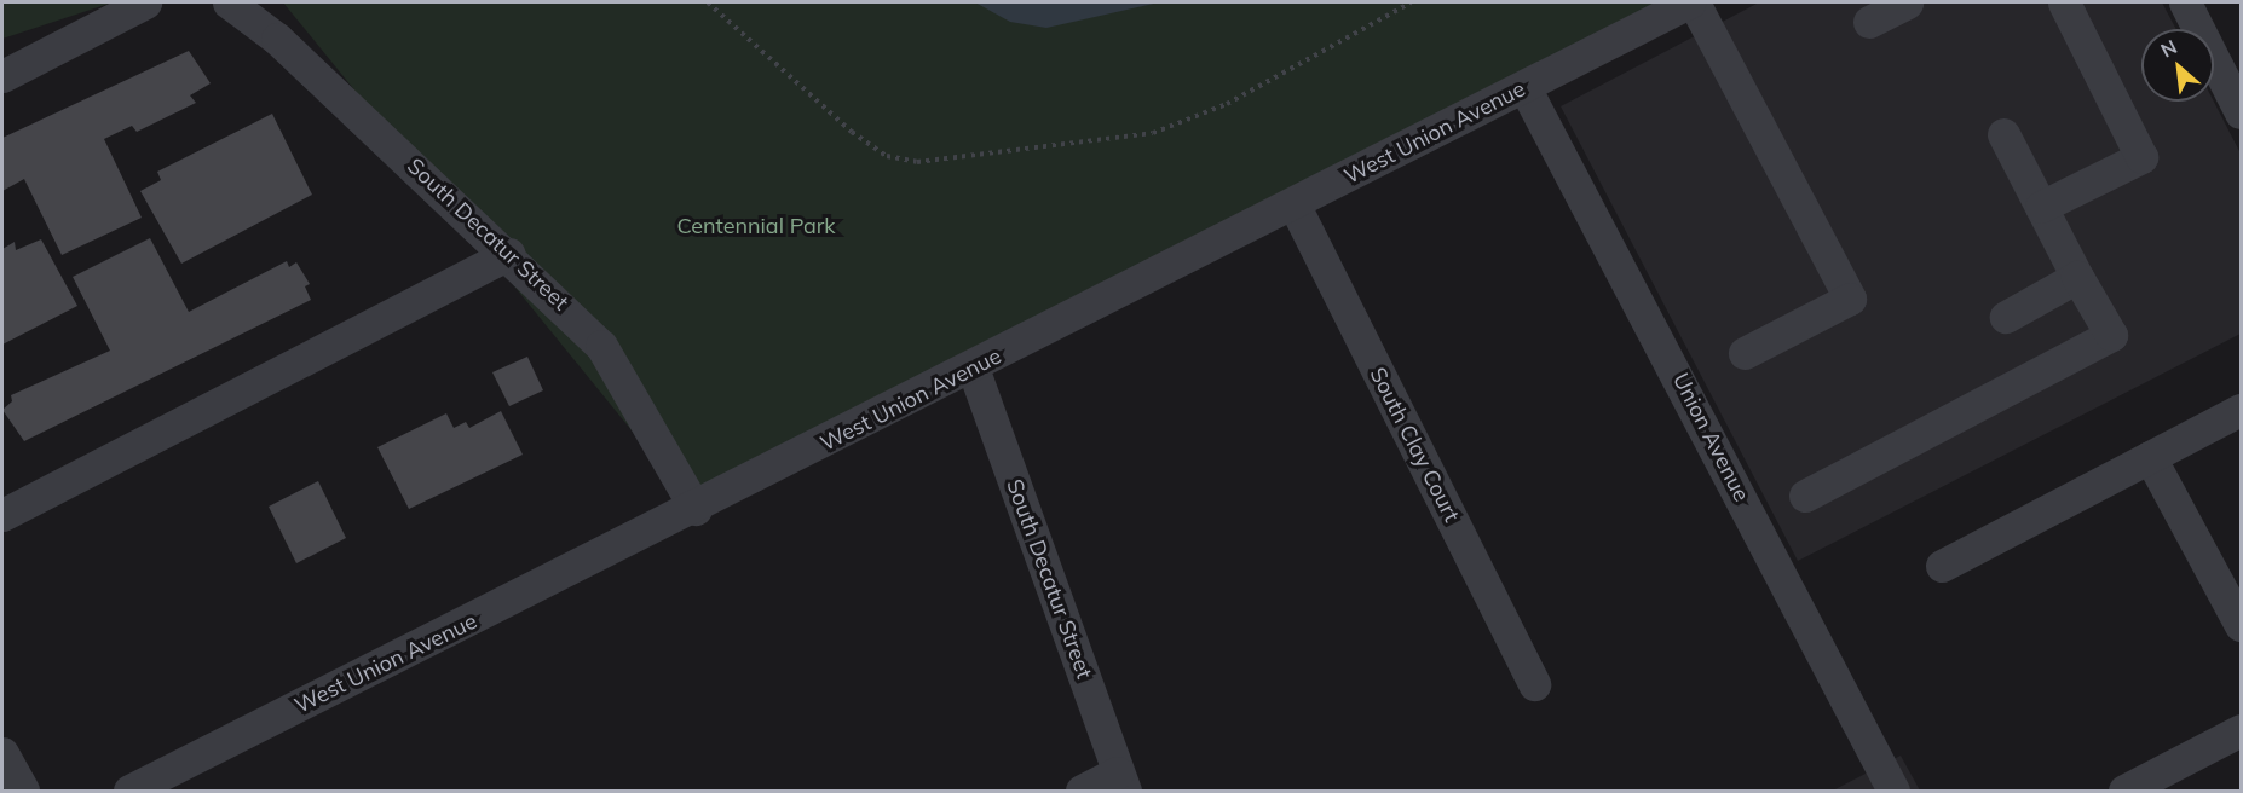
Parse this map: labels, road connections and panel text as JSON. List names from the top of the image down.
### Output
{
  "streets": {
    "street": [
      "West Union Avenue",
      "South Decatur Street",
      "Union Avenue",
      "South Clay Court"
    ]
  },
  "crossings": [
    ["West Union Avenue", "South Decatur Street"],
    ["West Union Avenue", "Union Avenue"],
    ["West Union Avenue", "South Clay Court"]
  ],
  "parks": ["Centennial Park"],
  "north": "top left"
}
